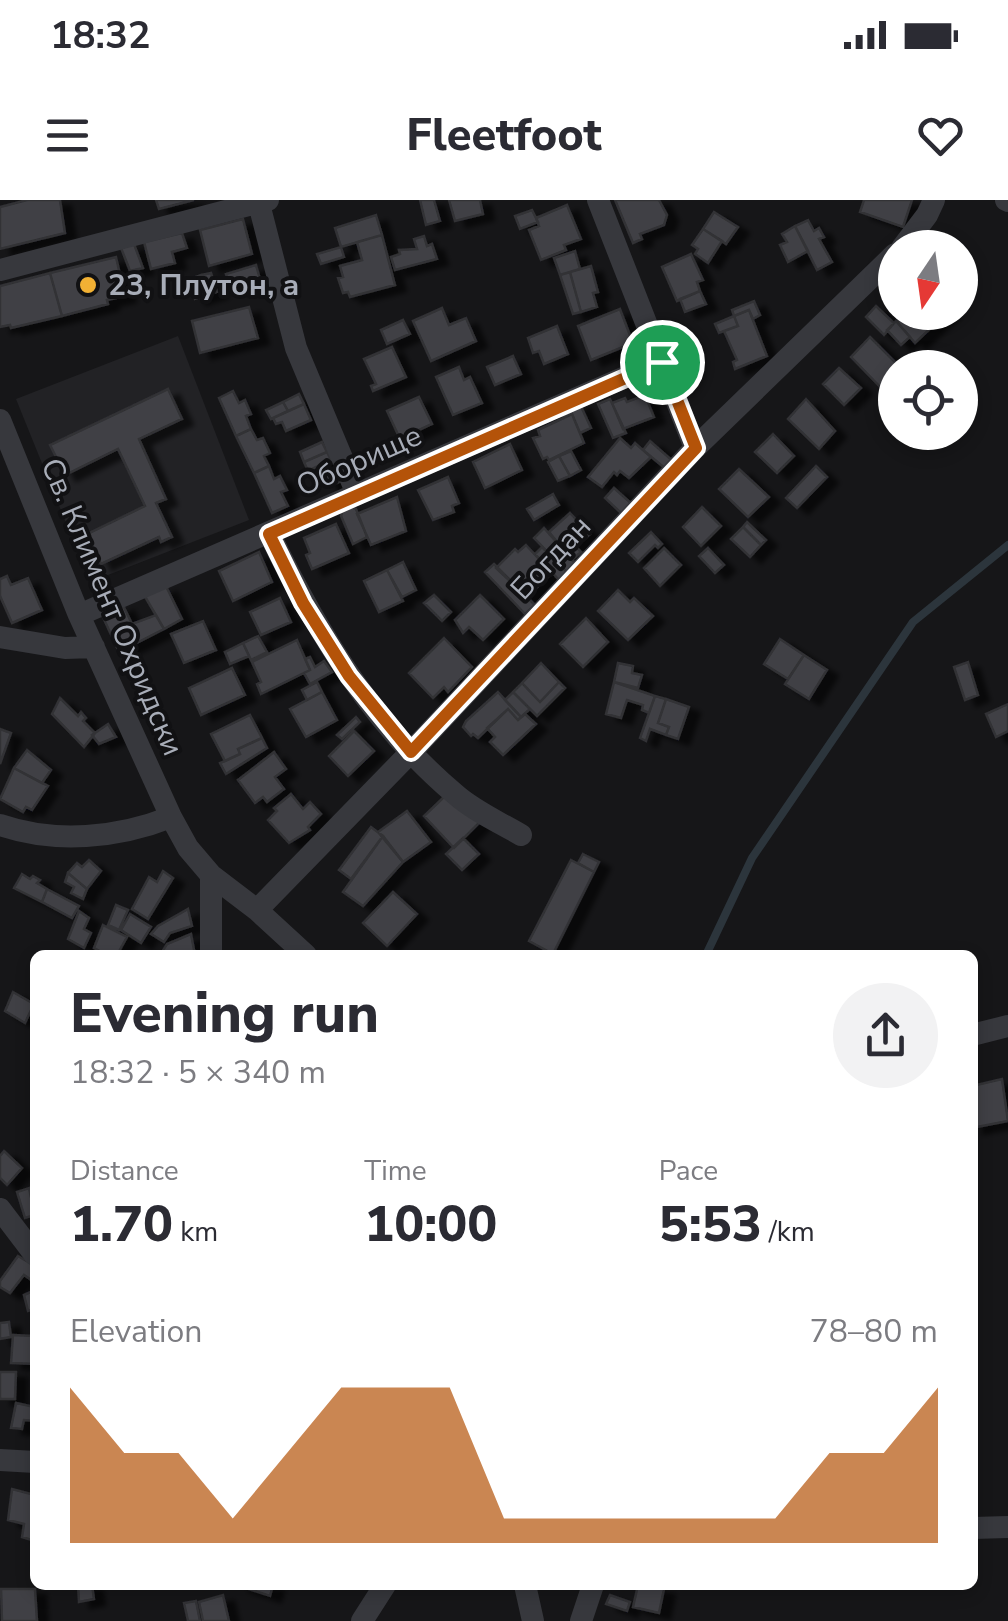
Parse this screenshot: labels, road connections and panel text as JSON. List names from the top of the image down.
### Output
{
  "streets": {
    "street": ["Оборище", "Богдан", "Св. Климент Охридски"]
  },
  "crossings": [
    ["Оборище", "Св. Климент Охридски"],
    ["Богдан", "Св. Климент Охридски"]
  ],
  "places": ["23, Плутон, а"],
  "north": "bottom",
  "page": {
    "status": "18:32",
    "header": "Fleetfoot",
    "heading": ["Evening run", "18:32 · 5 × 340 m"],
    "stats": [
      ["Distance", "1.70 km"],
      ["Time", "10:00"],
      ["Pace", "5:53 /km"]
    ],
    "chart": ["Elevation", "78–80 m"]
  }
}
